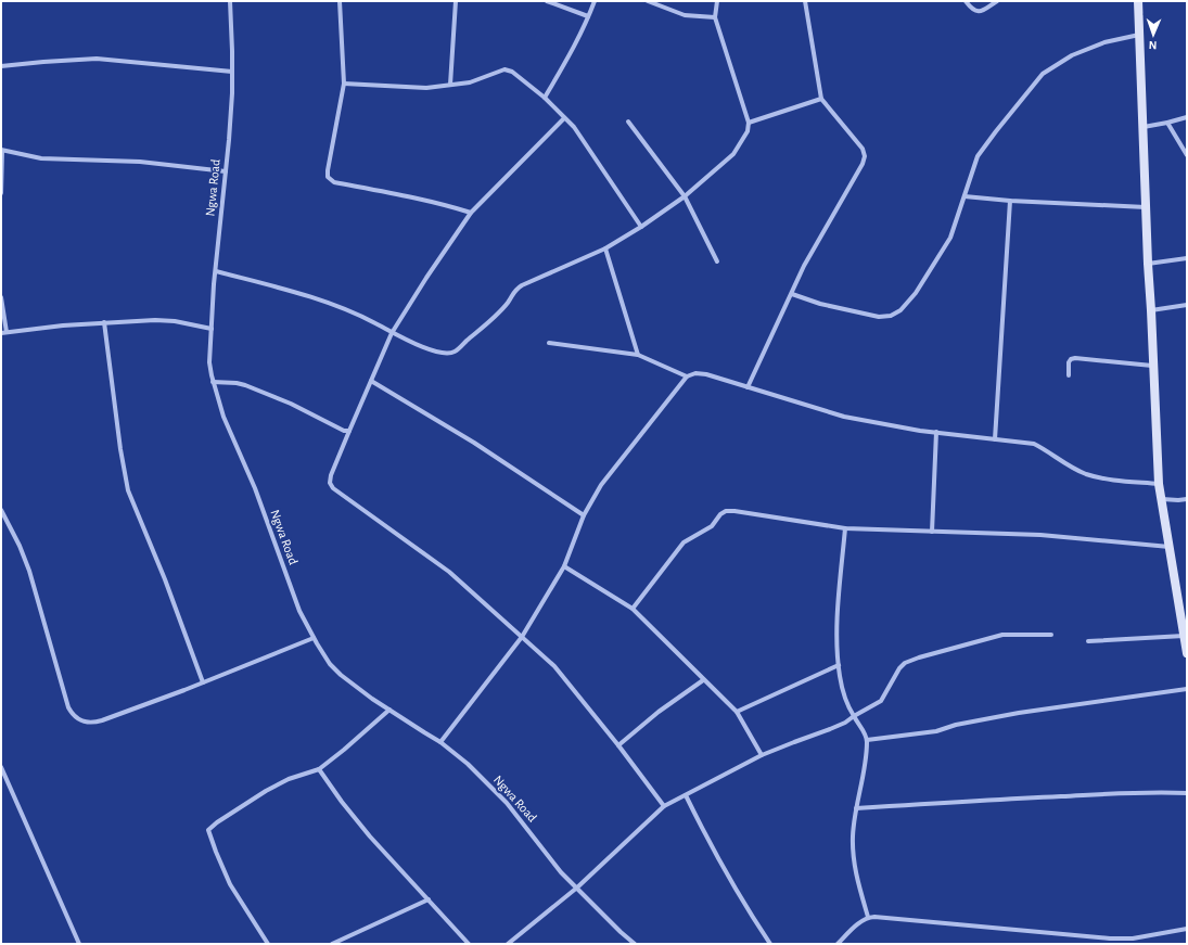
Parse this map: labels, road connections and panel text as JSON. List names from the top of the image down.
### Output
{
  "streets": {
    "street": ["Ngwa Road"]
  },
  "north": "bottom"
}
